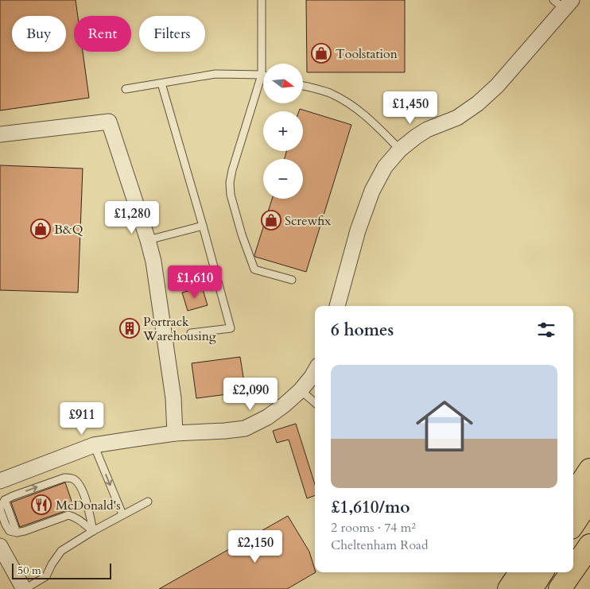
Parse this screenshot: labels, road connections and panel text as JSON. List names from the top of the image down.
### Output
{
  "places": {
    "shop": ["Toolstation", "Screwfix", "B&Q"],
    "building": ["Portrack Warehousing"],
    "restaurant": ["McDonald's"]
  },
  "scale_bar": "50 m",
  "north": "right",
  "page": {
    "chip": ["Buy", "Rent", "Filters"],
    "map_buttons": ["+", "−"],
    "price": [
      "£1,450",
      "£1,280",
      "£1,610",
      "£2,090",
      "£911",
      "£2,150"
    ],
    "heading": "6 homes",
    "list": [
      {
        "name": "£1,610/mo",
        "note": "2 rooms · 74 m² · Cheltenham Road"
      }
    ],
    "scale": "50 m"
  }
}
